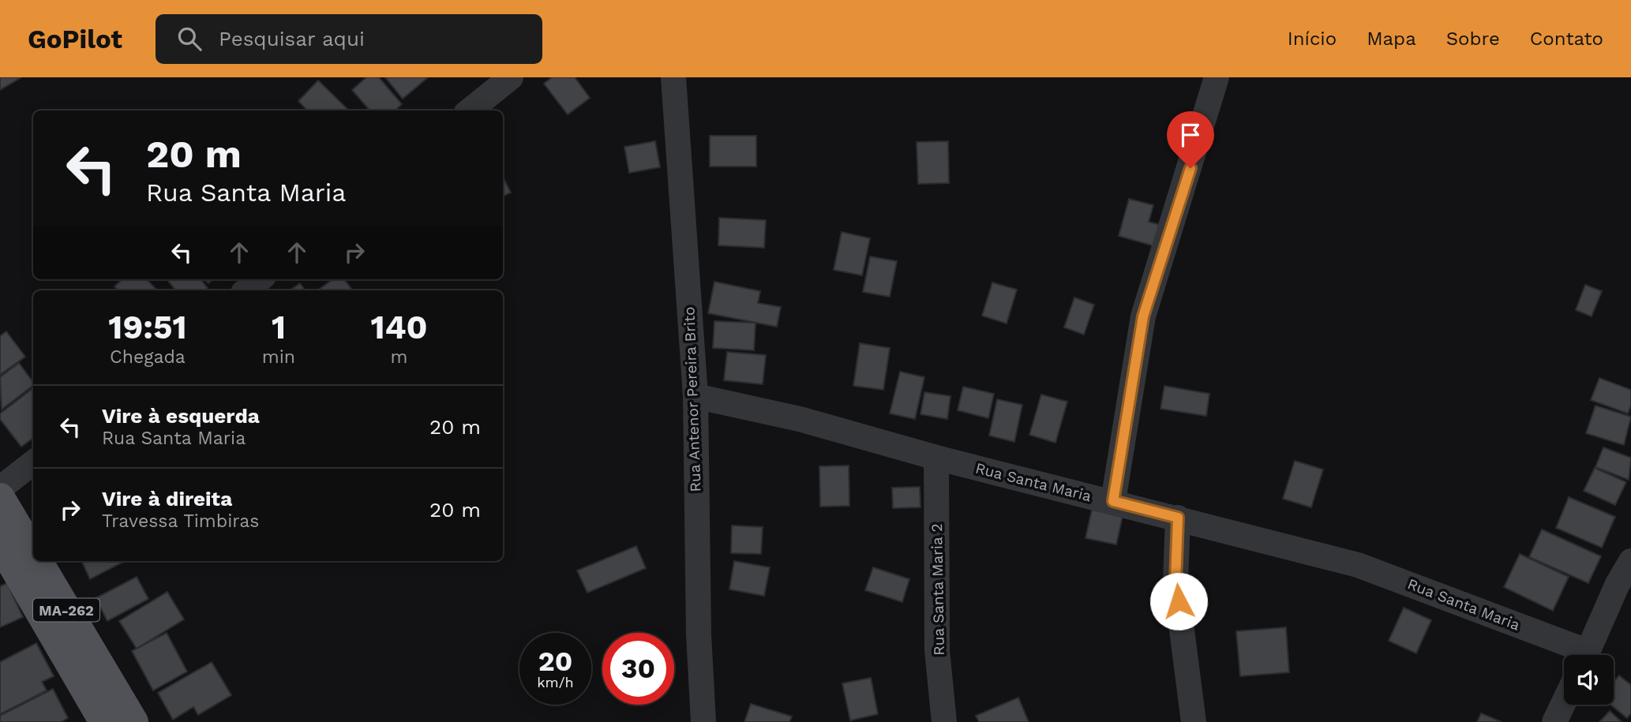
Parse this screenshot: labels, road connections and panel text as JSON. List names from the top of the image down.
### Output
{
  "streets": {
    "main road": ["MA-262"],
    "street": ["Rua Antenor Pereira Brito", "Rua Santa Maria", "Rua Santa Maria 2"]
  },
  "crossings": [
    ["Rua Antenor Pereira Brito", "Rua Santa Maria"],
    ["Rua Santa Maria", "Rua Santa Maria 2"]
  ],
  "page": {
    "header": "GoPilot",
    "search": "Pesquisar aqui",
    "nav": [
      "Início",
      "Mapa",
      "Sobre",
      "Contato"
    ],
    "turn": ["20 m", "Rua Santa Maria"],
    "eta": [
      "19:51",
      "Chegada",
      "1",
      "min",
      "140",
      "m"
    ],
    "list": [
      {
        "name": "Vire à esquerda",
        "note": "Rua Santa Maria",
        "value": "20 m"
      },
      {
        "name": "Vire à direita",
        "note": "Travessa Timbiras",
        "value": "20 m"
      }
    ],
    "speed": "20 km/h",
    "limit": "30"
  }
}
